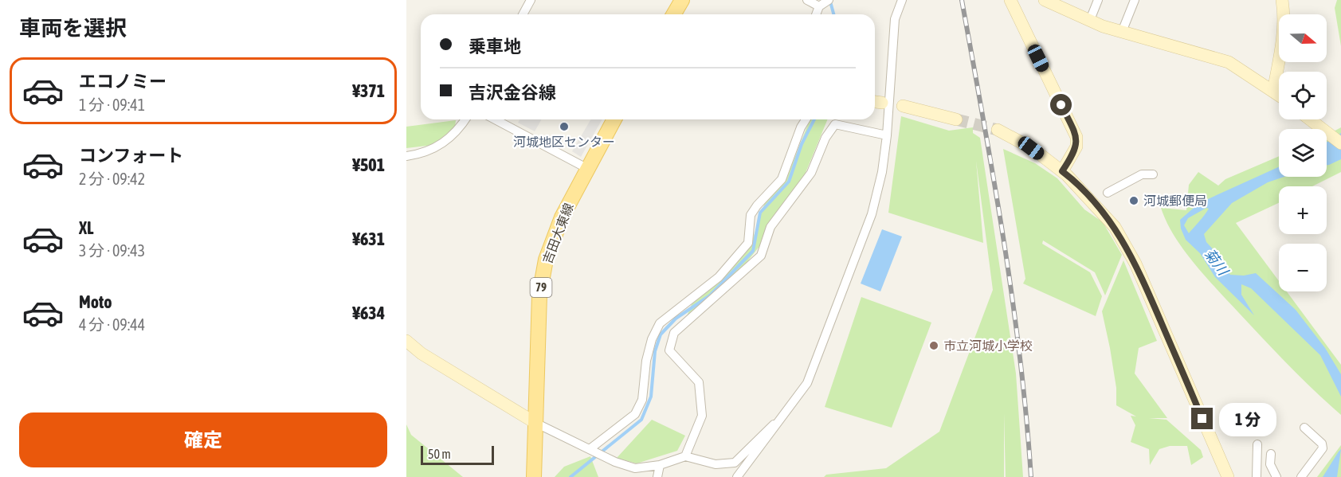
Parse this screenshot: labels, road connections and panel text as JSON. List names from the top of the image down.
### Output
{
  "streets": {
    "main road": ["吉田大東線", "79"]
  },
  "water": ["菊川"],
  "places": ["河城地区センター", "河城郵便局", "市立河城小学校"],
  "scale_bar": "50 m",
  "north": "right",
  "page": {
    "heading": "車両を選択",
    "map_buttons": ["+", "−"],
    "banner": ["乗車地", "吉沢金谷線"],
    "list": [
      {
        "name": "エコノミー",
        "note": "1 分 · 09:41",
        "value": "¥371"
      },
      {
        "name": "コンフォート",
        "note": "2 分 · 09:42",
        "value": "¥501"
      },
      {
        "name": "XL",
        "note": "3 分 · 09:43",
        "value": "¥631"
      },
      {
        "name": "Moto",
        "note": "4 分 · 09:44",
        "value": "¥634"
      }
    ],
    "buttons": "確定",
    "bubble": "1 分",
    "scale": "50 m"
  }
}
